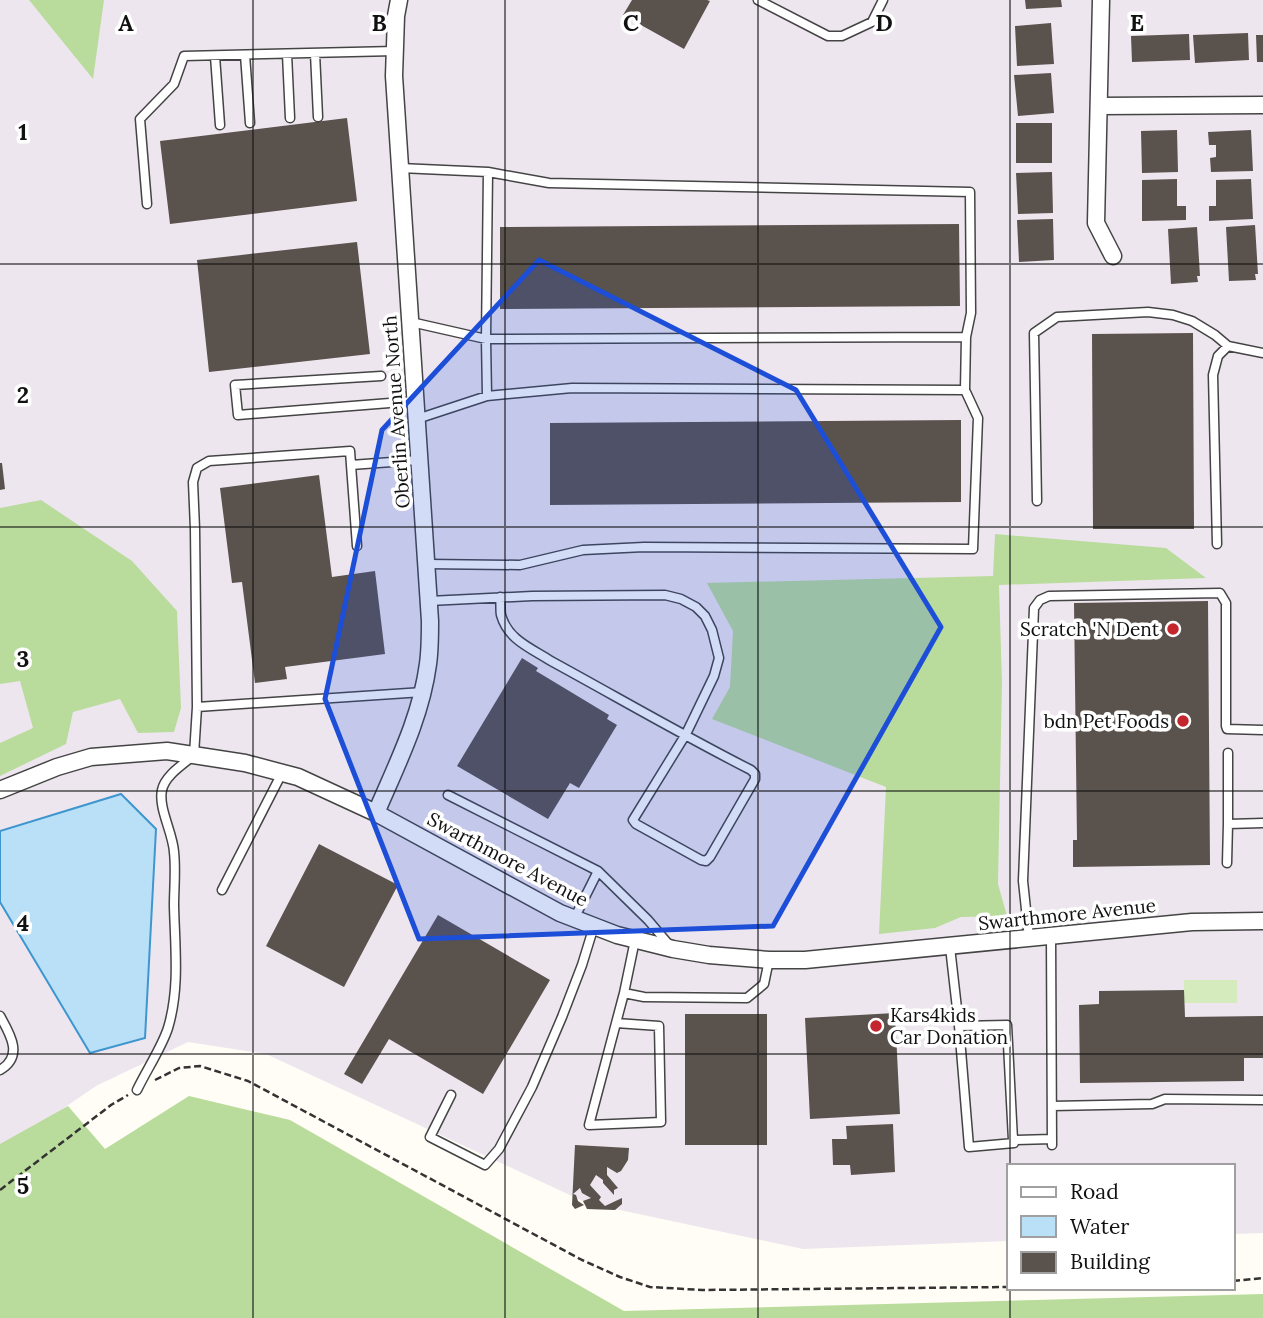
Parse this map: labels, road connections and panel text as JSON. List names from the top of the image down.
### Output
{
  "streets": {
    "street": ["Oberlin Avenue North", "Swarthmore Avenue"]
  },
  "crossings": [
    ["Oberlin Avenue North", "Swarthmore Avenue"]
  ],
  "places": ["Scratch 'N Dent", "bdn Pet Foods", "Kars4kids Car Donation"],
  "legend": ["Road", "Water", "Building"],
  "grid": {
    "columns": [
      "A",
      "B",
      "C",
      "D",
      "E"
    ],
    "rows": [
      "1",
      "2",
      "3",
      "4",
      "5"
    ]
  }
}
